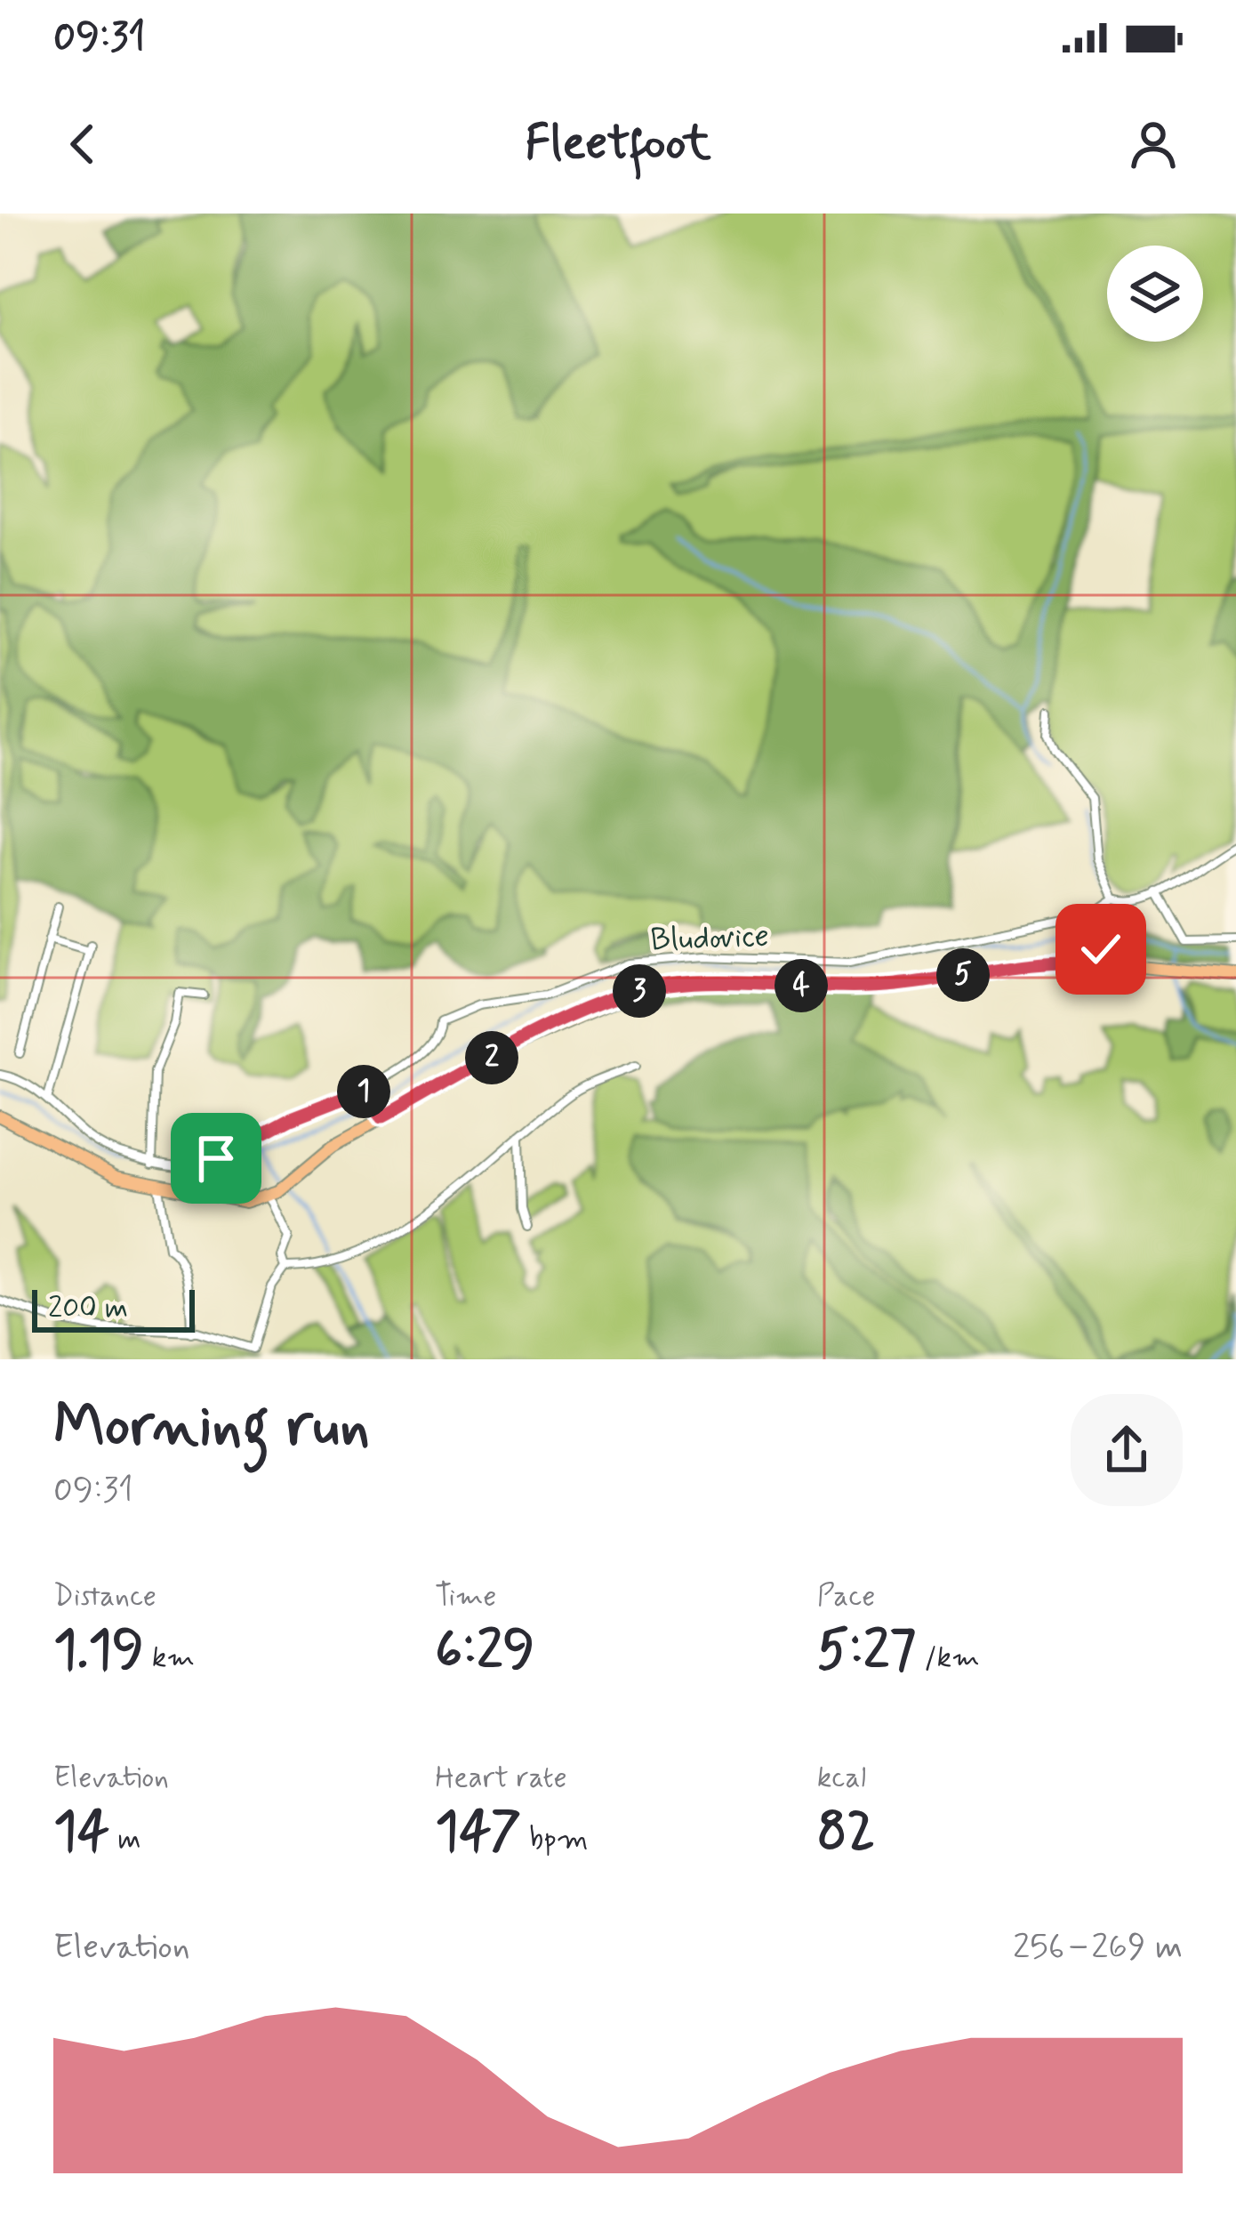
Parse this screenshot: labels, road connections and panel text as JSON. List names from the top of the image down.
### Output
{
  "streets": {
    "street": ["Bludovice"]
  },
  "scale_bar": "200 m",
  "page": {
    "status": "09:31",
    "header": "Fleetfoot",
    "pins": [
      "5",
      "4",
      "3",
      "2",
      "1"
    ],
    "scale": "200 m",
    "heading": ["Morning run", "09:31"],
    "stats": [
      ["Distance", "1.19 km"],
      ["Time", "6:29"],
      ["Pace", "5:27 /km"],
      ["Elevation", "14 m"],
      ["Heart rate", "147 bpm"],
      ["kcal", "82"]
    ],
    "chart": ["Elevation", "256–269 m"]
  }
}
